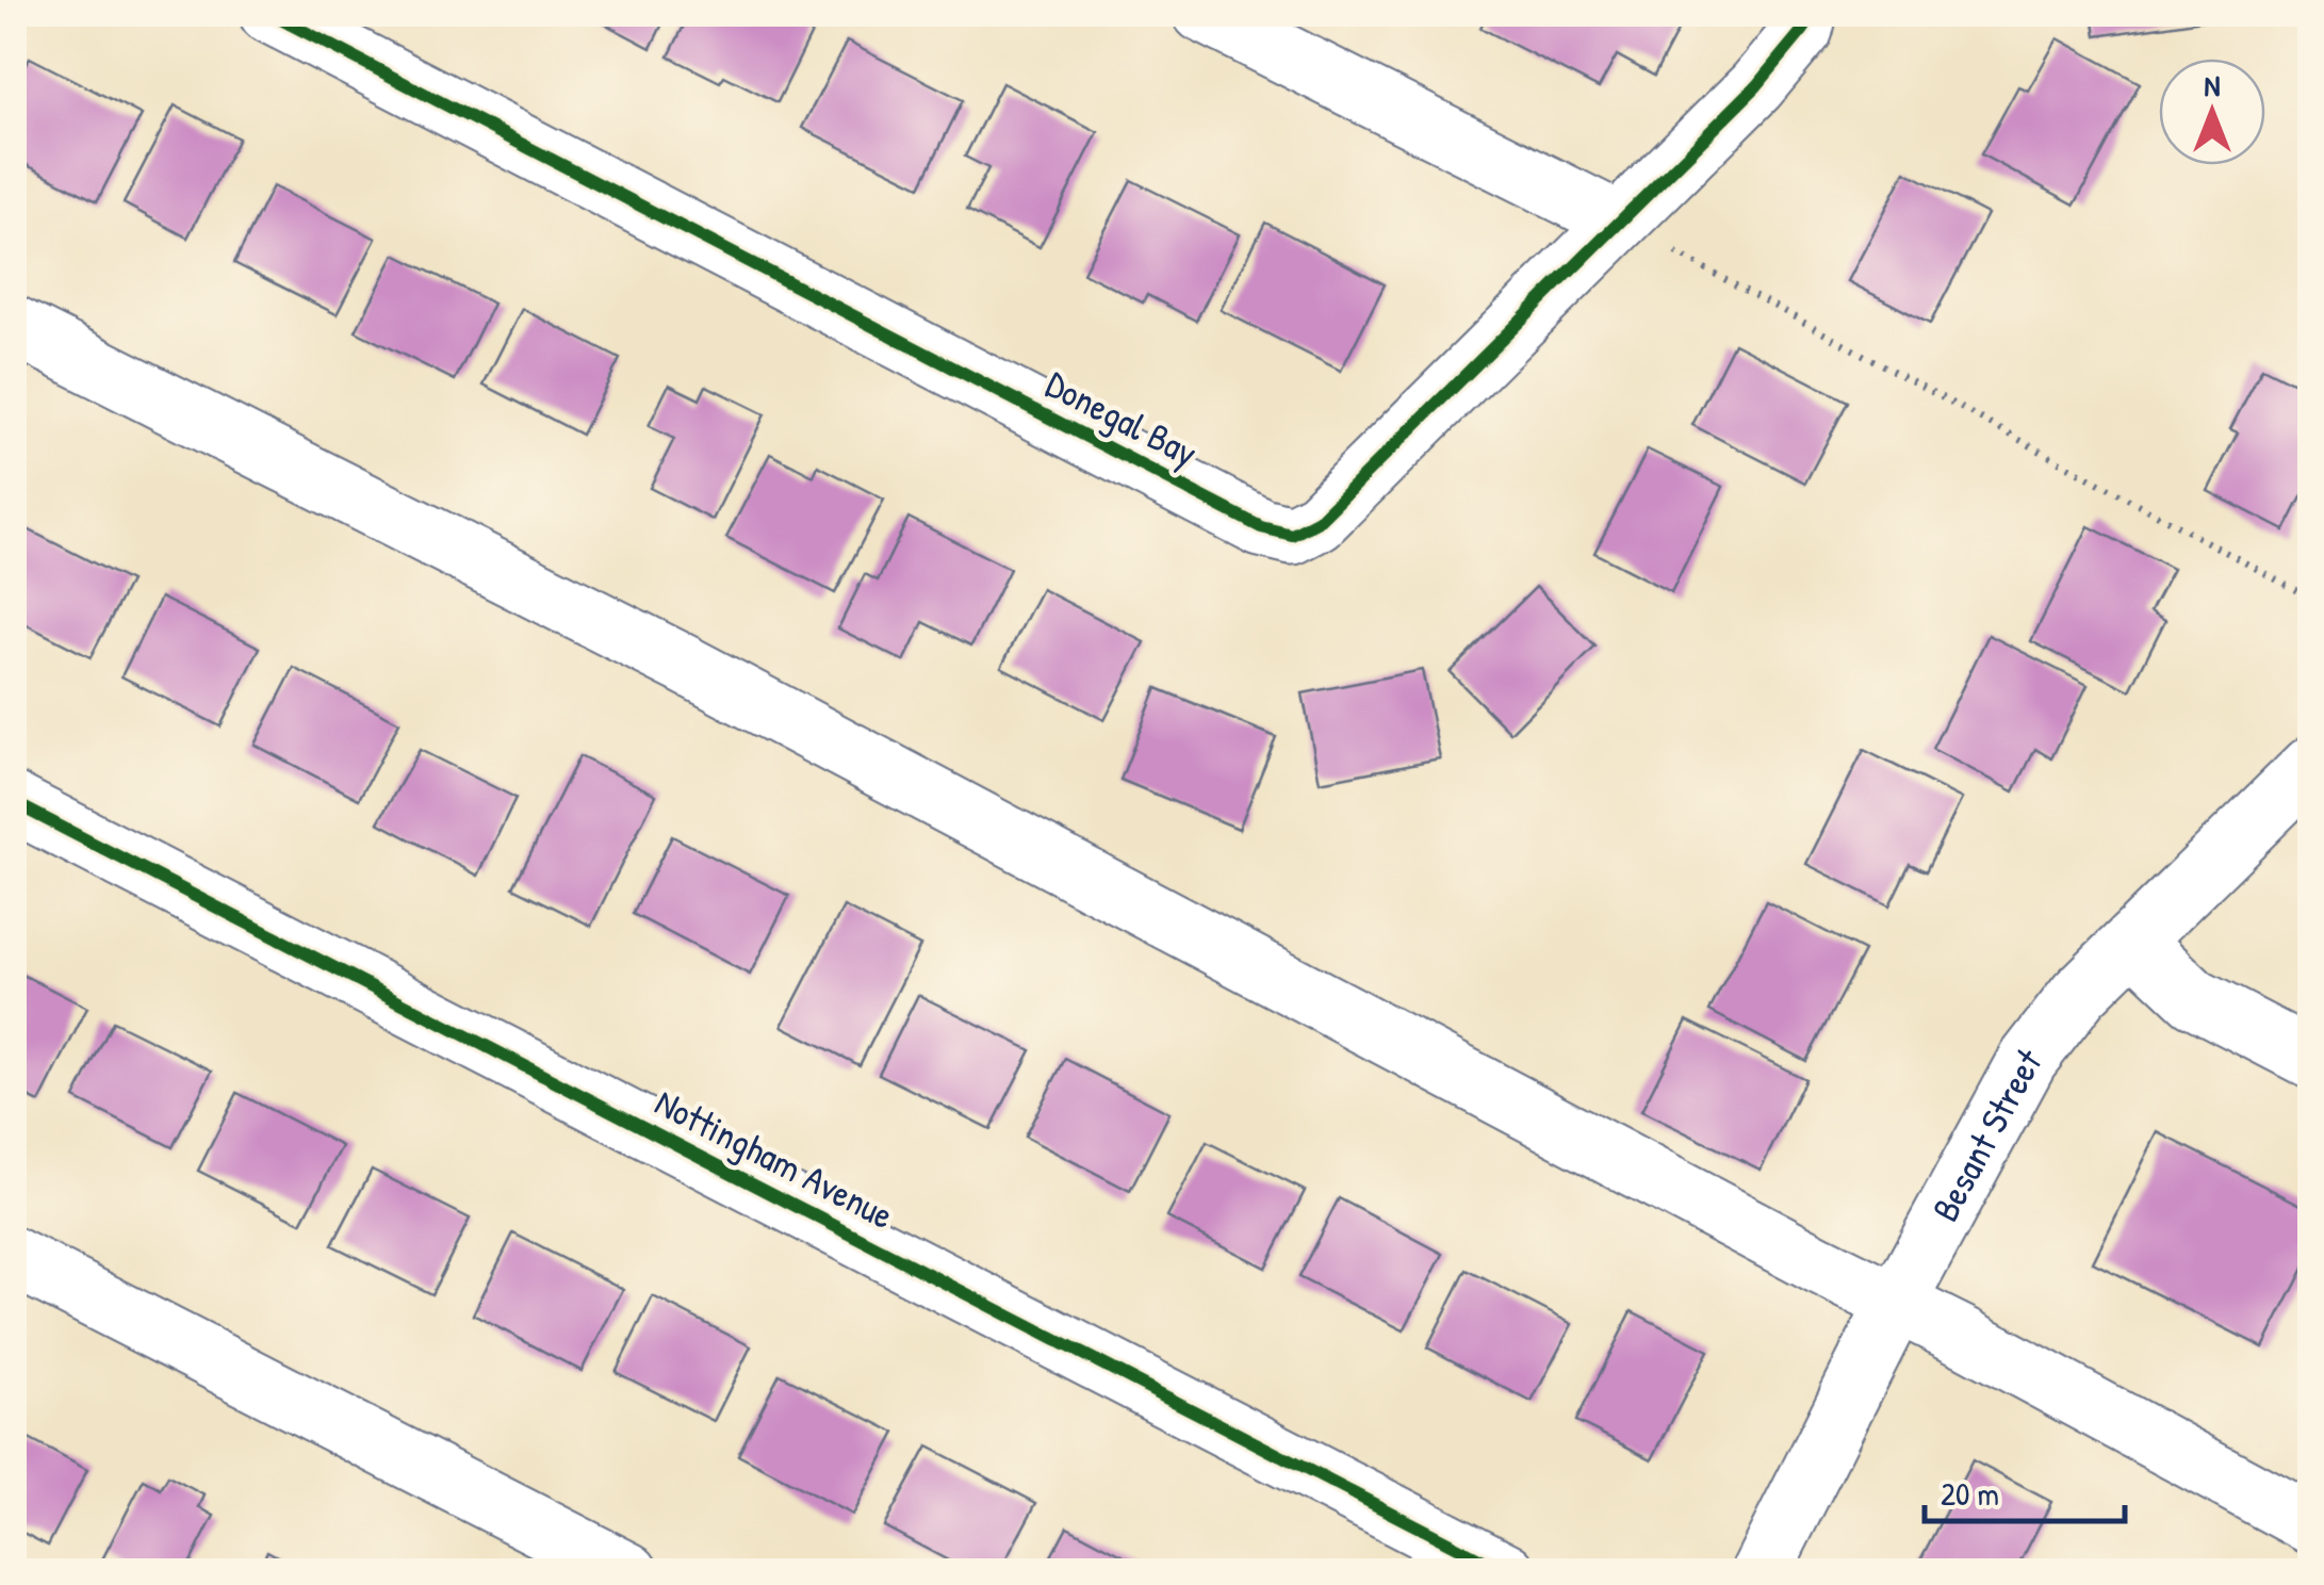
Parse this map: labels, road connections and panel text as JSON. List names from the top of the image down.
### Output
{
  "streets": {
    "street": ["Donegal Bay", "Besant Street", "Nottingham Avenue"]
  },
  "scale_bar": "20 m",
  "north": "top"
}
